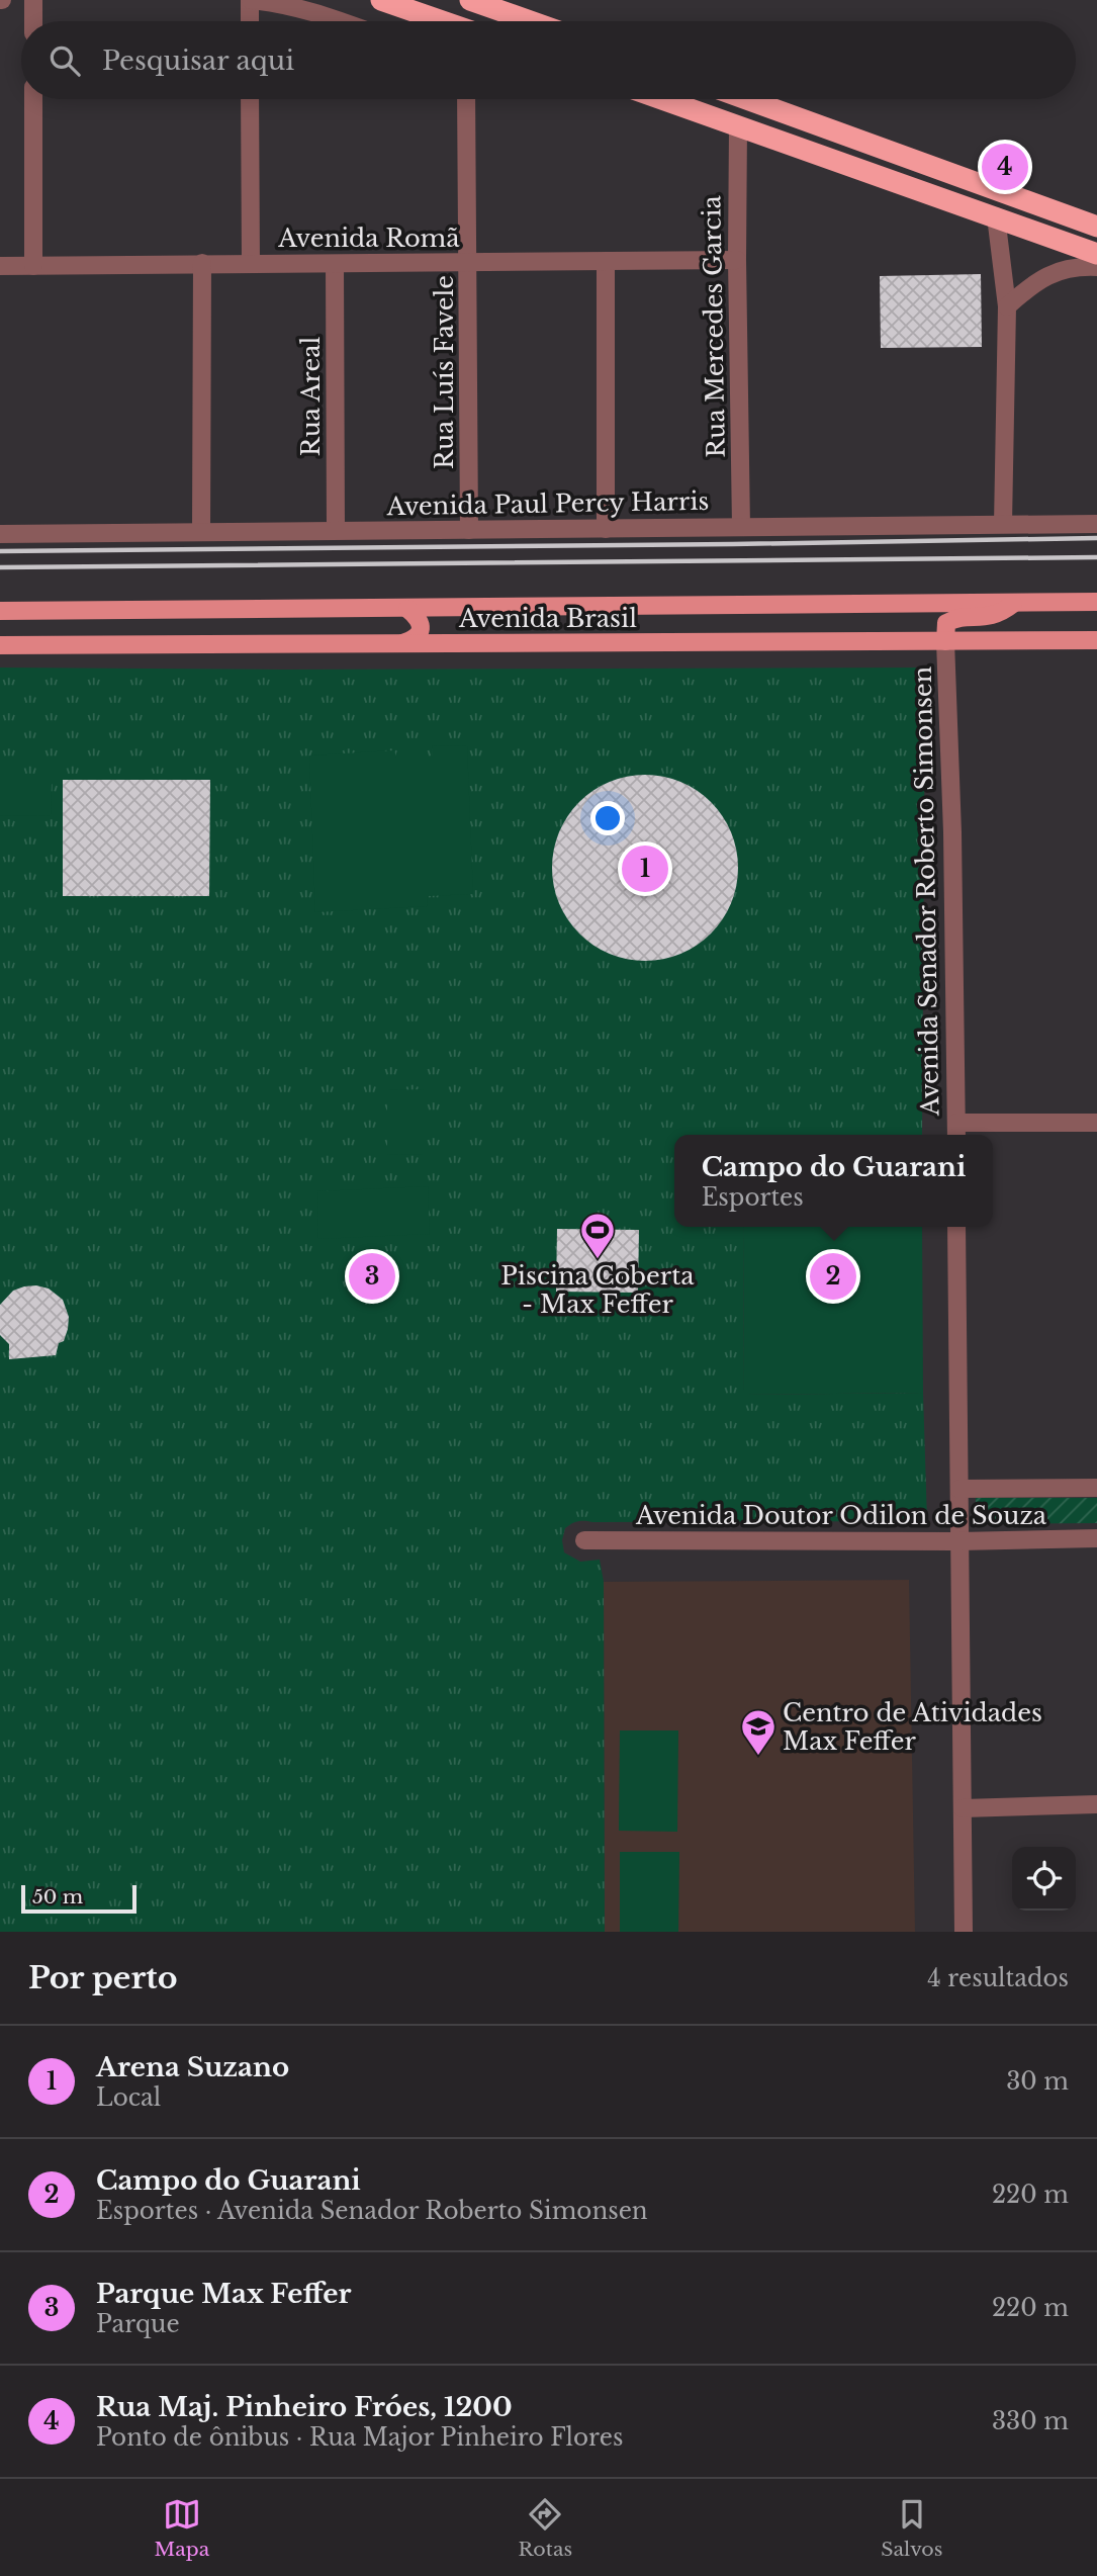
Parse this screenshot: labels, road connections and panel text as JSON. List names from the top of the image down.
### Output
{
  "streets": {
    "main road": ["Avenida Brasil"],
    "street": [
      "Avenida Romã",
      "Rua Mercedes Garcia",
      "Rua Luís Favele",
      "Rua Areal",
      "Avenida Paul Percy Harris",
      "Avenida Senador Roberto Simonsen",
      "Avenida Doutor Odilon de Souza"
    ]
  },
  "crossings": [
    ["Avenida Romã", "Rua Mercedes Garcia"],
    ["Avenida Romã", "Rua Luís Favele"],
    ["Avenida Romã", "Rua Areal"],
    ["Rua Mercedes Garcia", "Avenida Paul Percy Harris"],
    ["Rua Luís Favele", "Avenida Paul Percy Harris"],
    ["Rua Areal", "Avenida Paul Percy Harris"],
    ["Avenida Brasil", "Avenida Senador Roberto Simonsen"]
  ],
  "places": {
    "sports": ["Piscina Coberta - Max Feffer"],
    "school or university": ["Centro de Atividades Max Feffer"]
  },
  "scale_bar": "50 m",
  "page": {
    "search": "Pesquisar aqui",
    "pins": [
      "4",
      "1",
      "2",
      "3"
    ],
    "popup": ["Campo do Guarani", "Esportes"],
    "scale": "50 m",
    "heading": ["Por perto", "4 resultados"],
    "list": [
      {
        "mark": "1",
        "name": "Arena Suzano",
        "note": "Local",
        "value": "30 m"
      },
      {
        "mark": "2",
        "name": "Campo do Guarani",
        "note": "Esportes · Avenida Senador Roberto Simonsen",
        "value": "220 m"
      },
      {
        "mark": "3",
        "name": "Parque Max Feffer",
        "note": "Parque",
        "value": "220 m"
      },
      {
        "mark": "4",
        "name": "Rua Maj. Pinheiro Fróes, 1200",
        "note": "Ponto de ônibus · Rua Major Pinheiro Flores",
        "value": "330 m"
      }
    ],
    "nav": ["Mapa", "Rotas", "Salvos"]
  }
}
